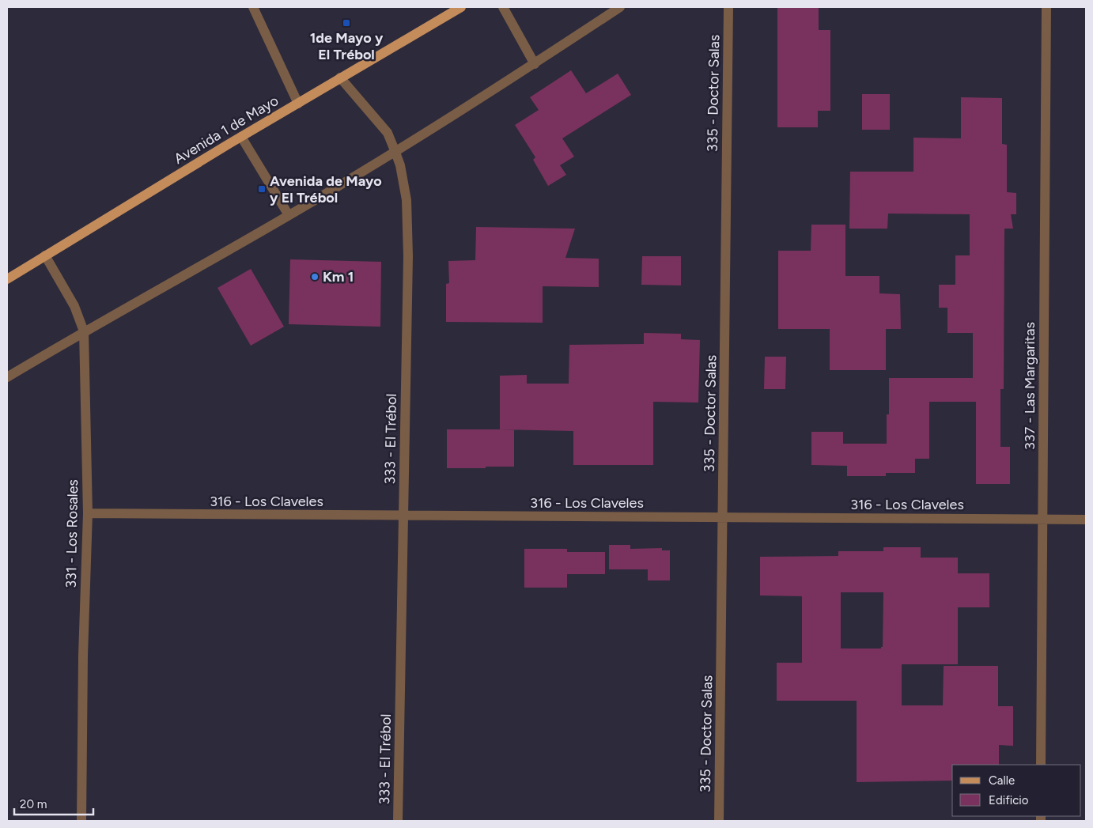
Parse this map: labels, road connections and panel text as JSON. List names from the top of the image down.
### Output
{
  "streets": {
    "main road": ["Avenida 1 de Mayo"],
    "street": [
      "335 - Doctor Salas",
      "337 - Las Margaritas",
      "333 - El Trébol",
      "316 - Los Claveles",
      "331 - Los Rosales"
    ]
  },
  "crossings": [
    ["335 - Doctor Salas", "316 - Los Claveles"],
    ["Avenida 1 de Mayo", "333 - El Trébol"],
    ["Avenida 1 de Mayo", "331 - Los Rosales"],
    ["337 - Las Margaritas", "316 - Los Claveles"],
    ["333 - El Trébol", "316 - Los Claveles"],
    ["316 - Los Claveles", "331 - Los Rosales"]
  ],
  "places": {
    "transit": ["1de Mayo y El Trébol", "Avenida de Mayo y El Trébol"],
    "other": ["Km 1"]
  },
  "legend": ["Calle", "Edificio"],
  "scale_bar": "20 m"
}
